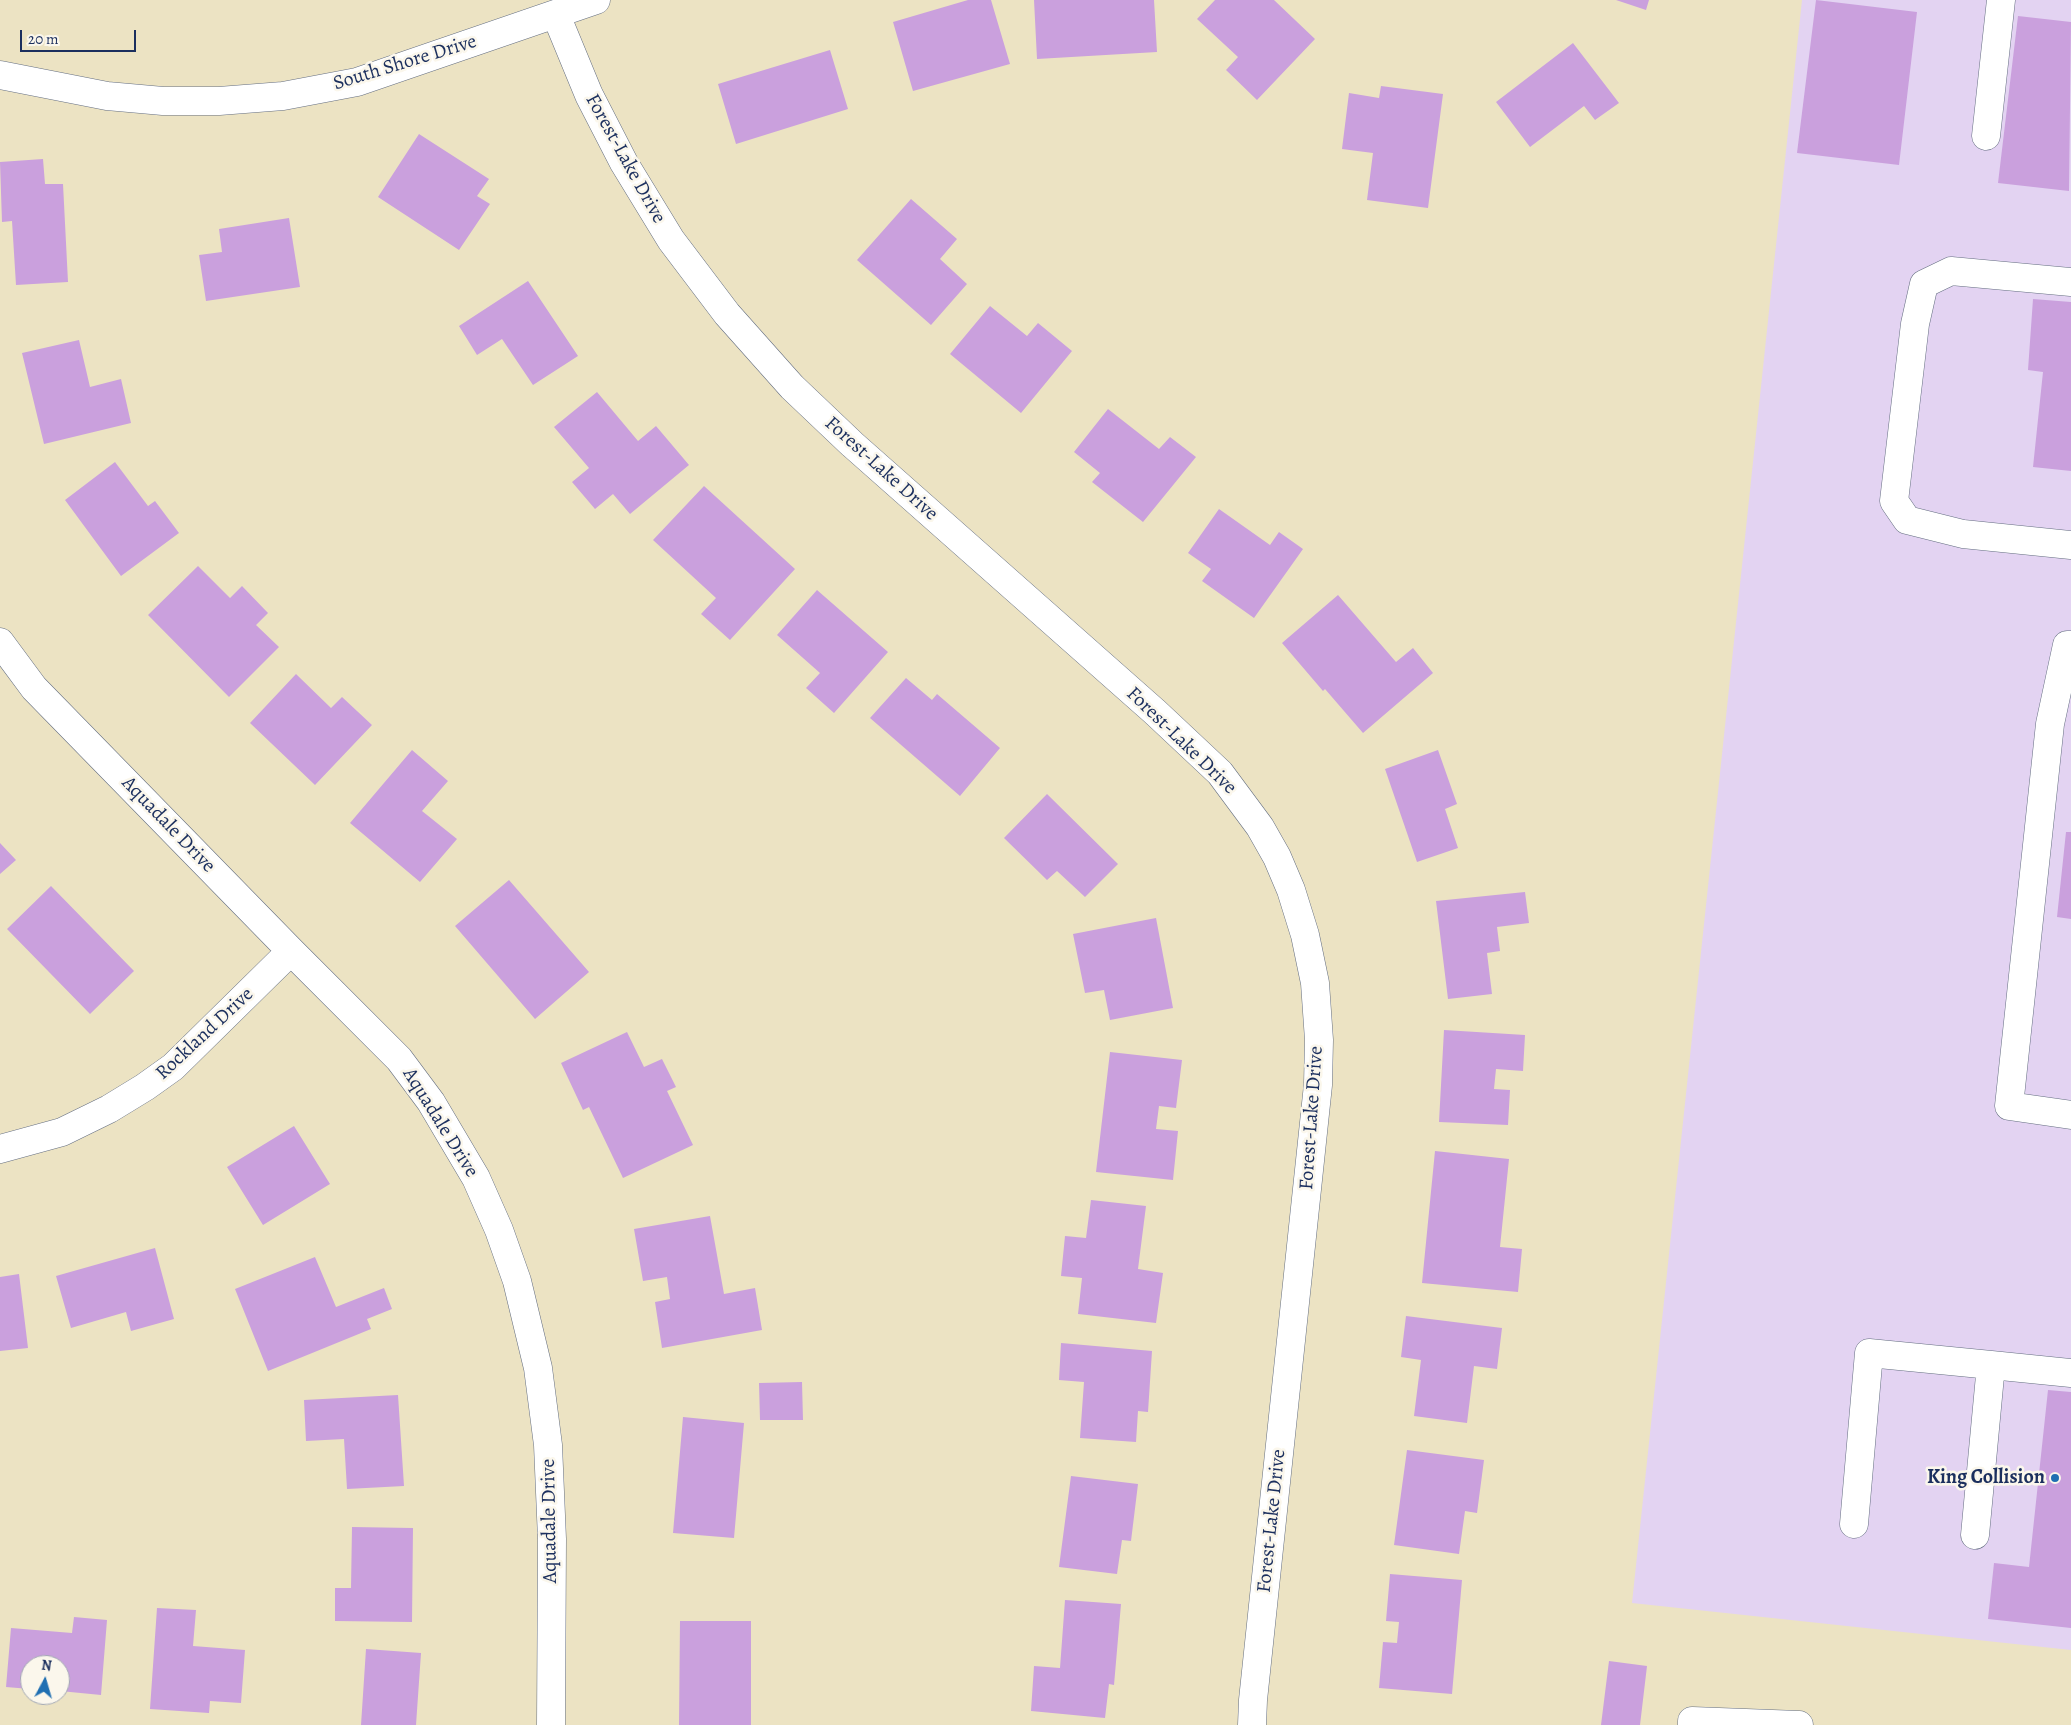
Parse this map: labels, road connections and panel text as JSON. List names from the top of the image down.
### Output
{
  "streets": {
    "street": [
      "South Shore Drive",
      "Forest-Lake Drive",
      "Aquadale Drive",
      "Rockland Drive"
    ]
  },
  "crossings": [
    ["South Shore Drive", "Forest-Lake Drive"],
    ["Aquadale Drive", "Rockland Drive"]
  ],
  "places": ["King Collision"],
  "scale_bar": "20 m",
  "north": "top"
}
